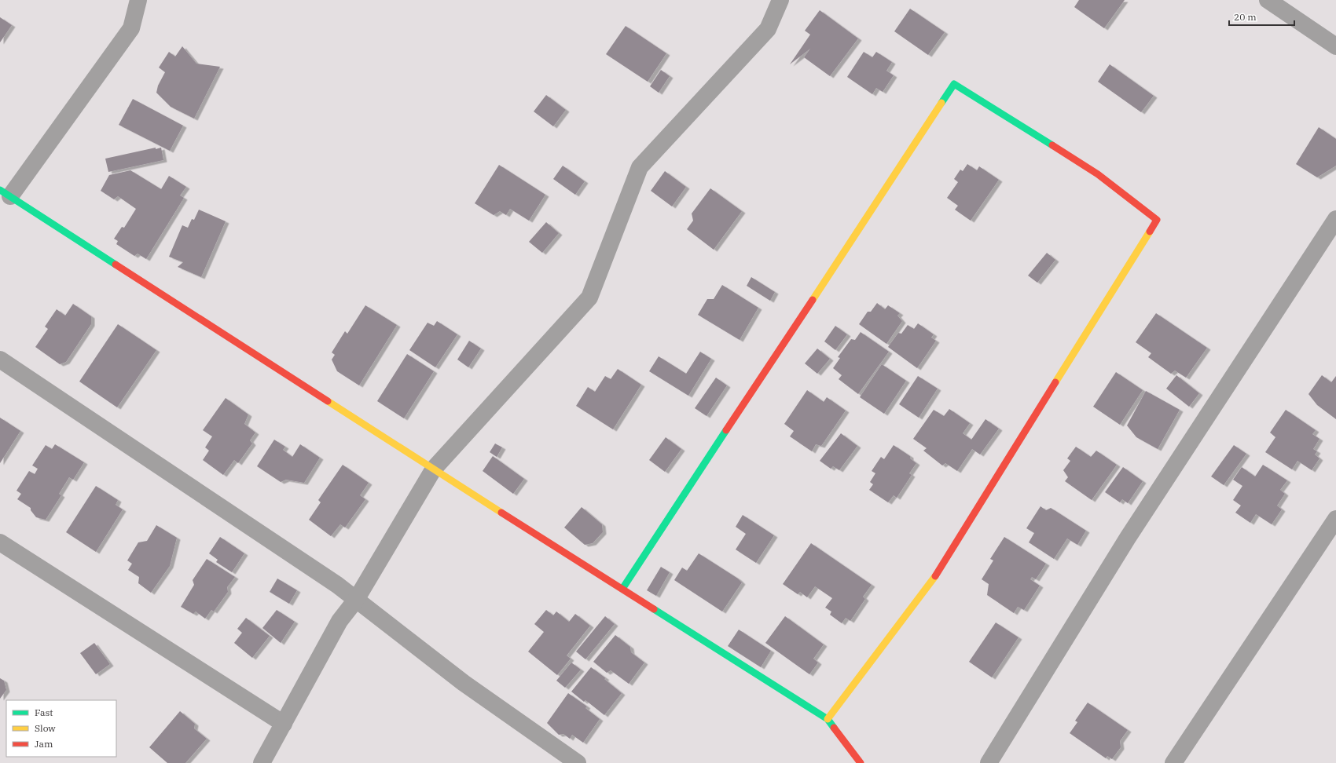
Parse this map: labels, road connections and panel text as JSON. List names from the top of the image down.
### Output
{
  "legend": ["Fast", "Slow", "Jam"],
  "scale_bar": "20 m"
}
